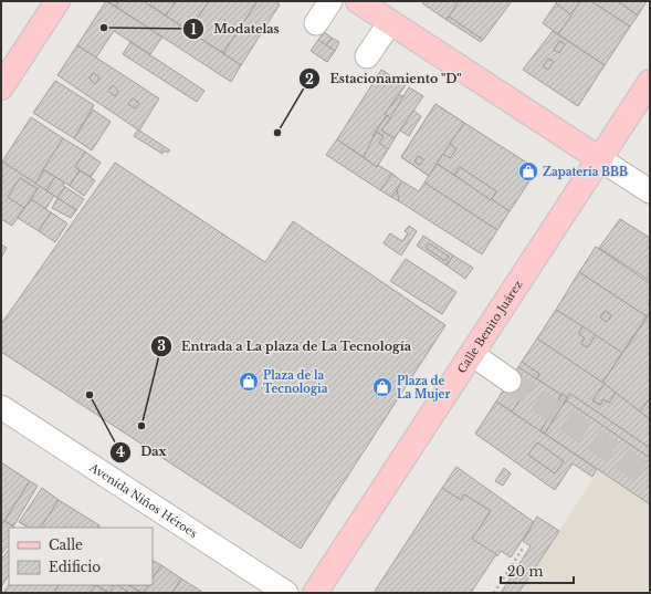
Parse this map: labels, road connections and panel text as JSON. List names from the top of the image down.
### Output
{
  "streets": {
    "main road": ["Calle Benito Juárez"],
    "street": ["Avenida Niños Héroes"]
  },
  "places": {
    "other": [
      "Modatelas",
      "Estacionamiento \"D\"",
      "Dax",
      "Entrada a La plaza de La Tecnología"
    ],
    "shop": ["Zapatería BBB", "Plaza de la Tecnologia", "Plaza de La Mujer"]
  },
  "legend": ["Calle", "Edificio"],
  "scale_bar": "20 m"
}
